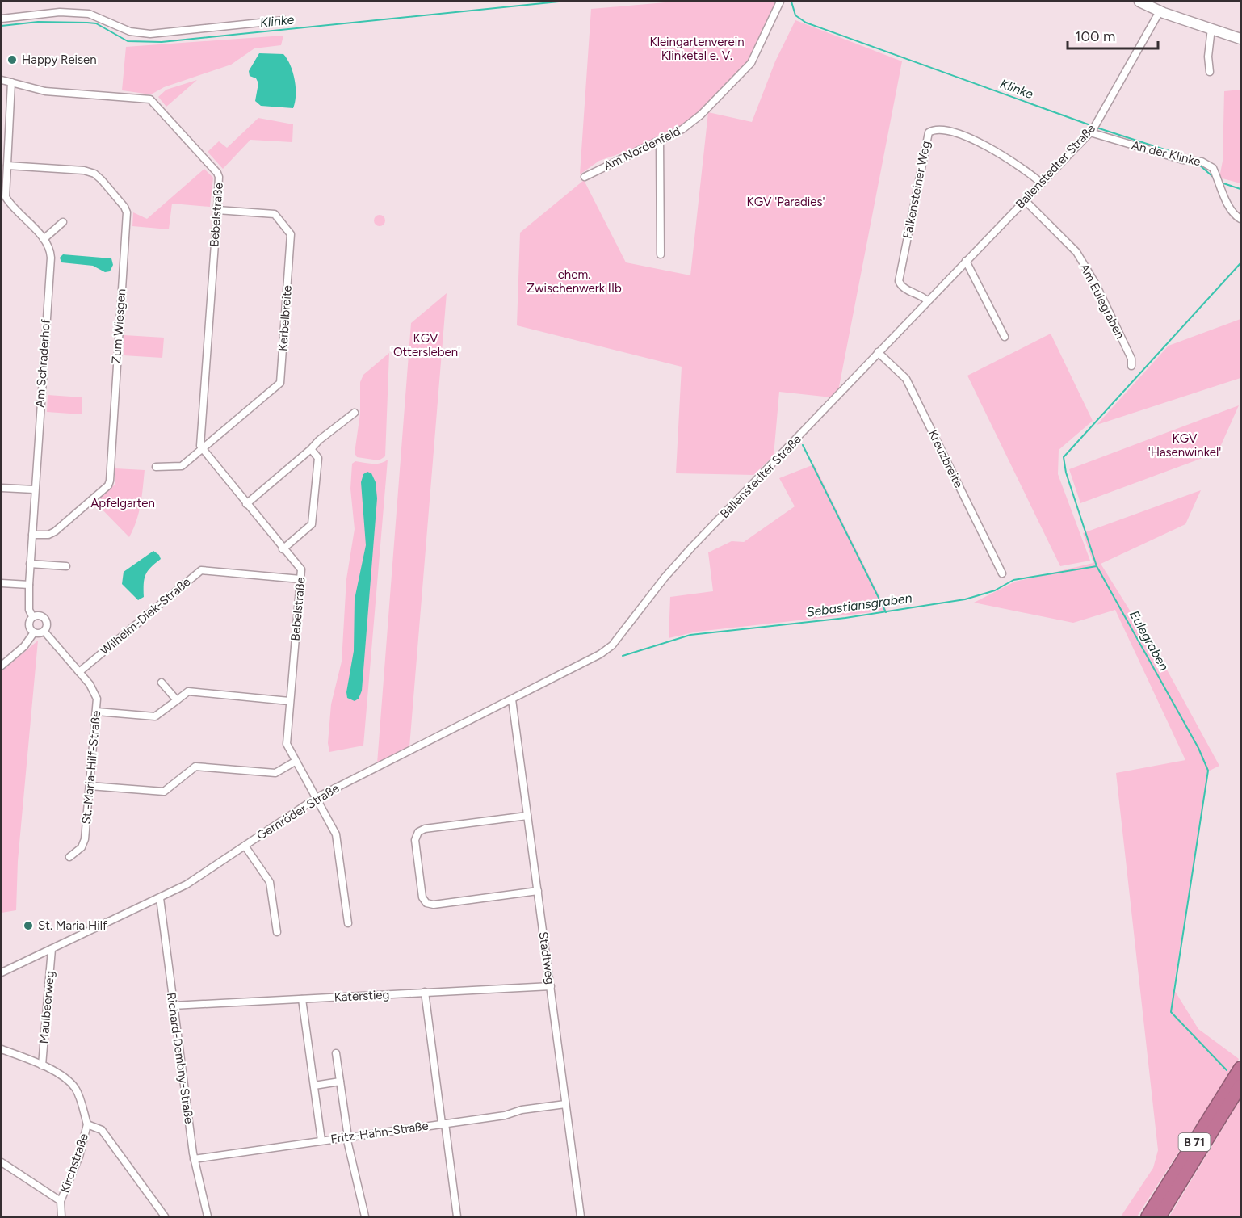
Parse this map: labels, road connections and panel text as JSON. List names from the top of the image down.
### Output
{
  "streets": {
    "highway": ["B 71"],
    "street": [
      "Am Nordenfeld",
      "An der Klinke",
      "Ballenstedter Straße",
      "Falkensteiner Weg",
      "Bebelstraße",
      "Am Eulegraben",
      "Kerbelbreite",
      "Zum Wiesgen",
      "Am Schraderhof",
      "Kreuzbreite",
      "Wilhelm-Diek-Straße",
      "St.-Maria-Hilf-Straße",
      "Gernröder Straße",
      "Stadtweg",
      "Katerstieg",
      "Maulbeerweg",
      "Richard-Dembny-Straße",
      "Fritz-Hahn-Straße",
      "Kirchstraße"
    ]
  },
  "crossings": [
    ["An der Klinke", "Ballenstedter Straße"],
    ["Ballenstedter Straße", "Falkensteiner Weg"],
    ["Ballenstedter Straße", "Am Eulegraben"],
    ["Ballenstedter Straße", "Kreuzbreite"],
    ["Ballenstedter Straße", "Gernröder Straße"],
    ["Bebelstraße", "Kerbelbreite"],
    ["Bebelstraße", "Am Schraderhof"],
    ["Bebelstraße", "Wilhelm-Diek-Straße"],
    ["Bebelstraße", "Gernröder Straße"],
    ["Zum Wiesgen", "Am Schraderhof"],
    ["Am Schraderhof", "St.-Maria-Hilf-Straße"],
    ["Wilhelm-Diek-Straße", "St.-Maria-Hilf-Straße"],
    ["Gernröder Straße", "Stadtweg"],
    ["Gernröder Straße", "Maulbeerweg"],
    ["Gernröder Straße", "Richard-Dembny-Straße"],
    ["Stadtweg", "Katerstieg"],
    ["Stadtweg", "Fritz-Hahn-Straße"],
    ["Katerstieg", "Richard-Dembny-Straße"],
    ["Richard-Dembny-Straße", "Fritz-Hahn-Straße"]
  ],
  "water": ["Klinke", "Sebastiansgraben", "Eulegraben"],
  "parks": [
    "Kleingartenverein Klinketal e. V.",
    "KGV 'Paradies'",
    "ehem. Zwischenwerk IIb",
    "KGV 'Ottersleben'",
    "KGV 'Hasenwinkel'",
    "Apfelgarten"
  ],
  "places": ["Happy Reisen", "St. Maria Hilf"],
  "scale_bar": "100 m"
}
